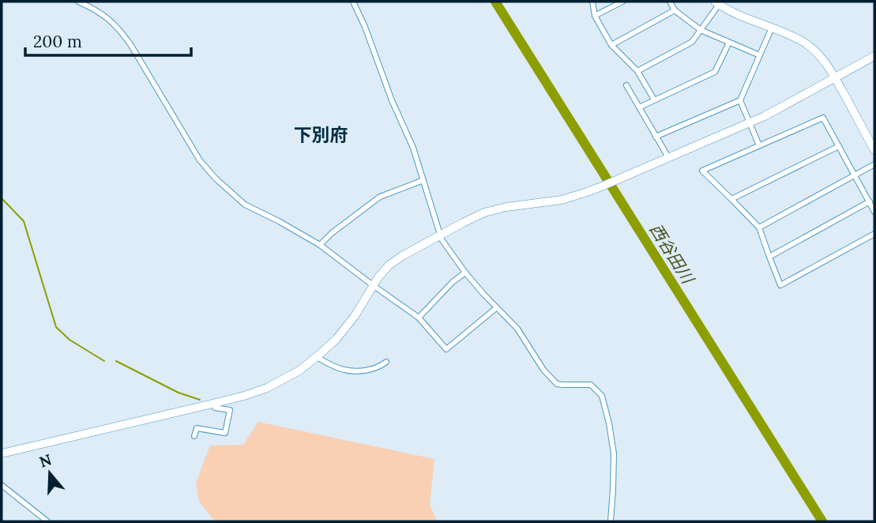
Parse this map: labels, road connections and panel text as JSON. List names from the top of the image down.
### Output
{
  "districts": ["下別府"],
  "water": ["西谷田川"],
  "scale_bar": "200 m",
  "north": "top"
}
